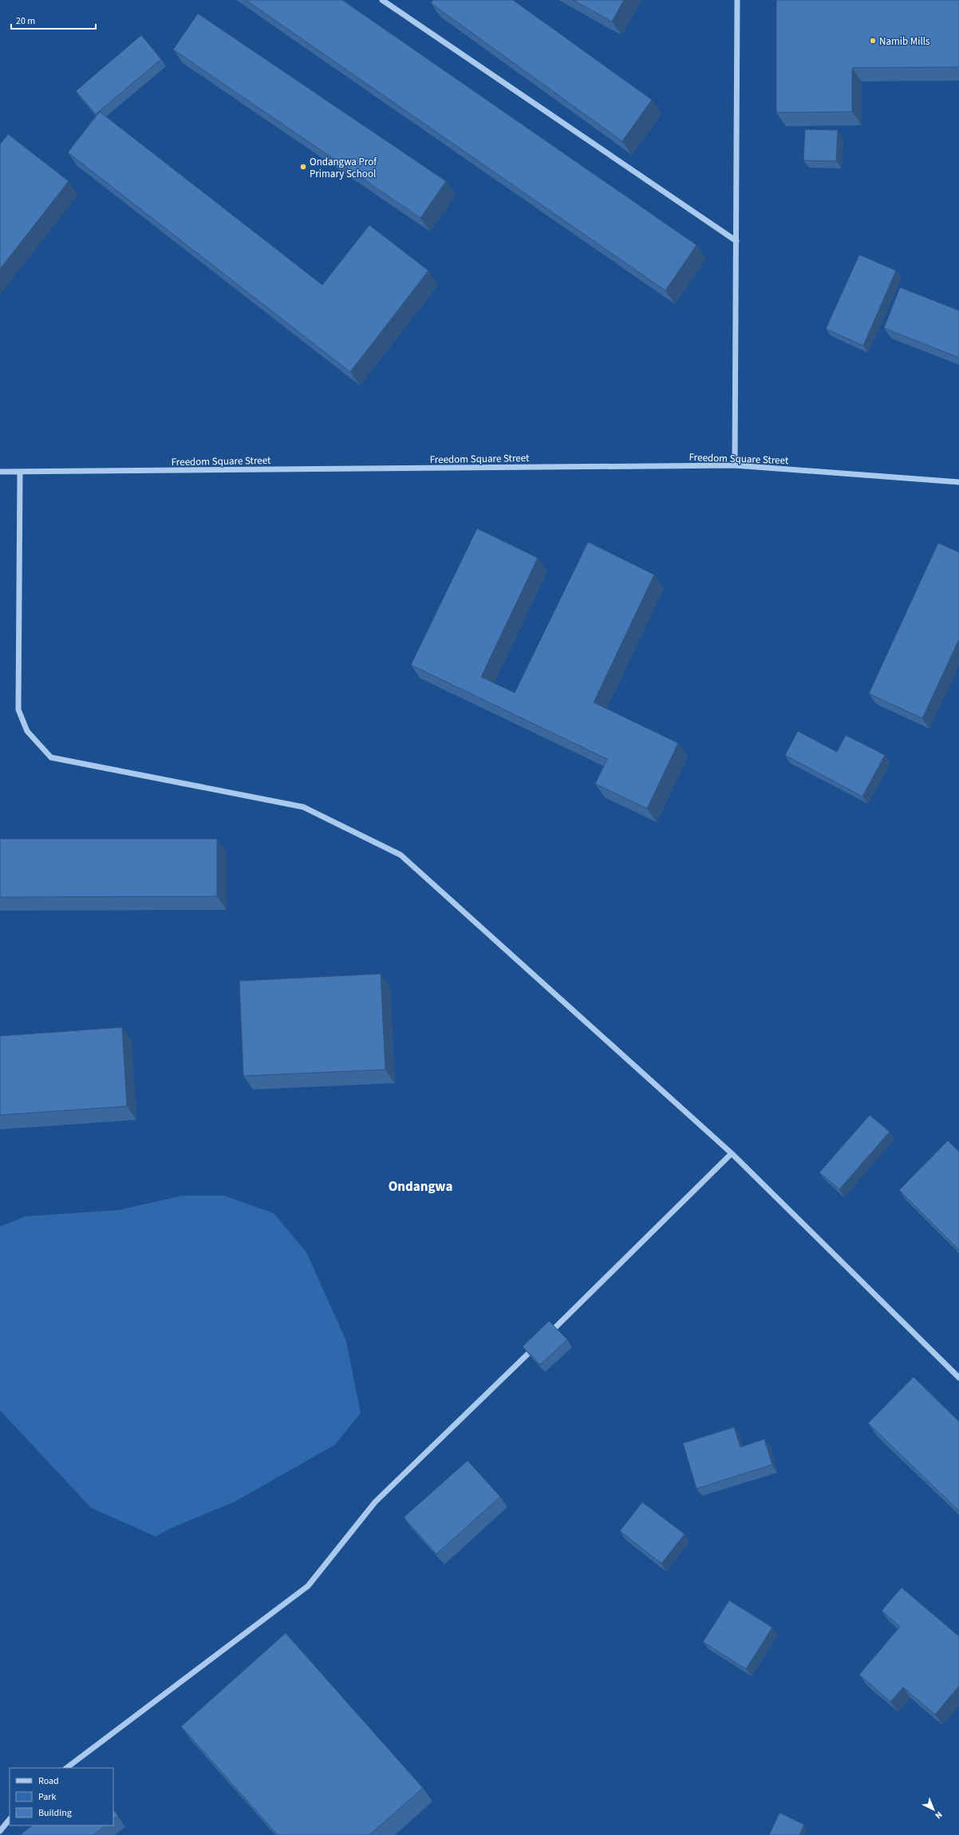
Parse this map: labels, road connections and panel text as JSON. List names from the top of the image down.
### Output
{
  "streets": {
    "street": ["Freedom Square Street"]
  },
  "districts": ["Ondangwa"],
  "places": ["Namib Mills", "Ondangwa Prof Primary School"],
  "legend": ["Road", "Park", "Building"],
  "scale_bar": "20 m",
  "north": "bottom right"
}
